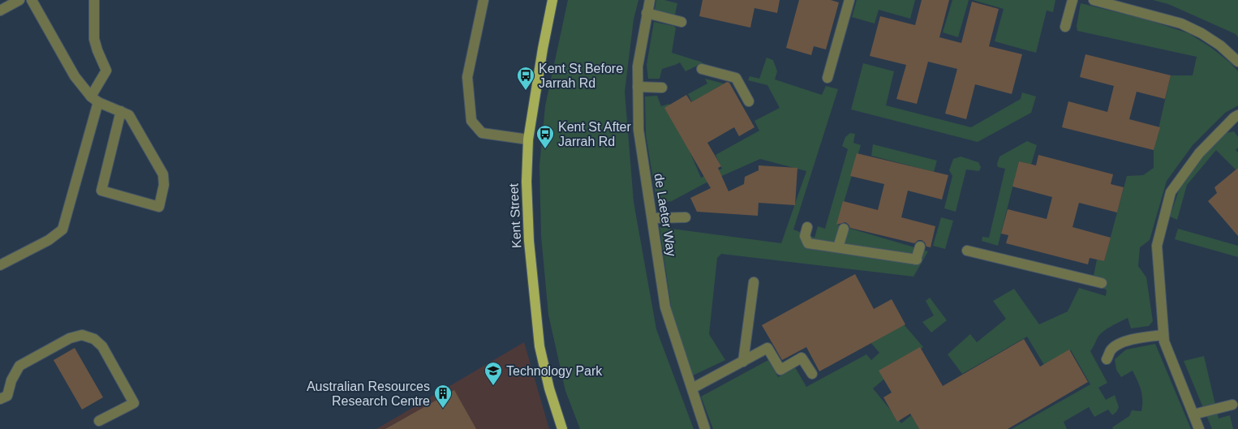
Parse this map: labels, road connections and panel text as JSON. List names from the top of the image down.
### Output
{
  "streets": {
    "main road": ["Kent Street"],
    "street": ["de Laeter Way"]
  },
  "places": {
    "bus stop": ["Kent St Before Jarrah Rd", "Kent St After Jarrah Rd"],
    "school or university": ["Technology Park"],
    "building": ["Australian Resources Research Centre"]
  }
}
